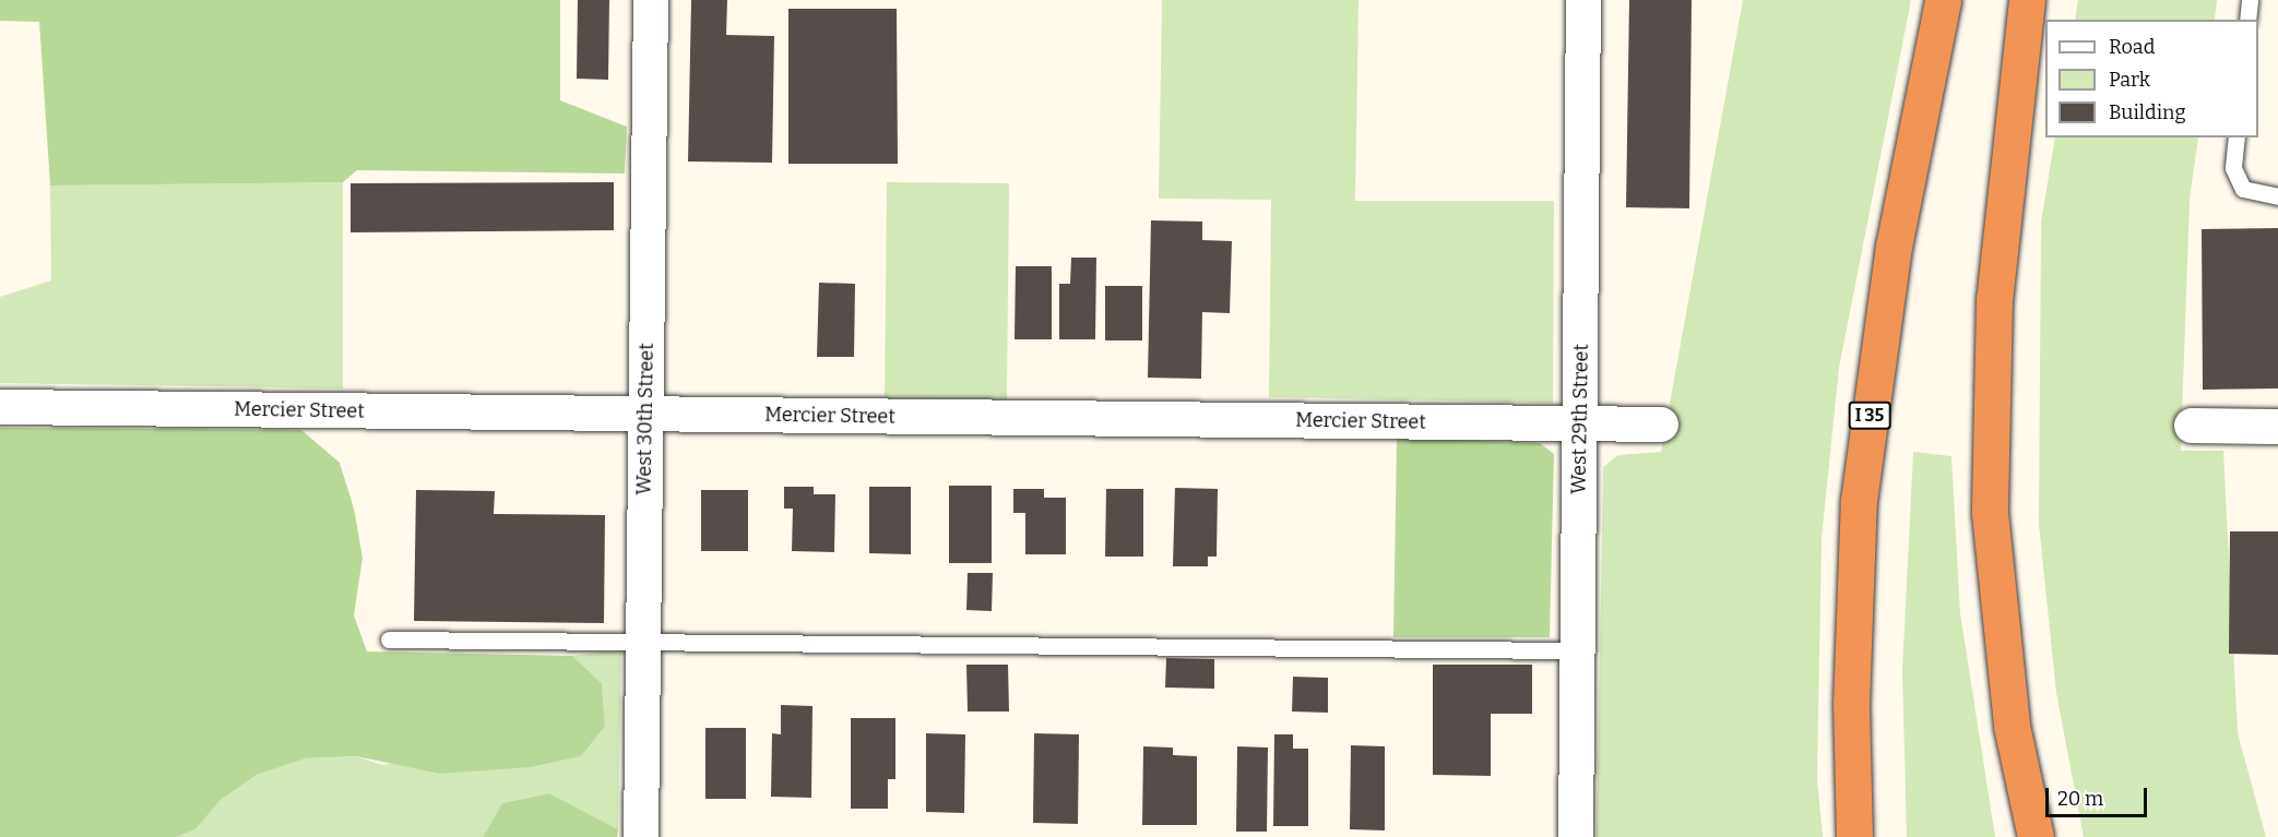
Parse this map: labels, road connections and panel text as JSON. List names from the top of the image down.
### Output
{
  "streets": {
    "highway": ["I 35"],
    "street": ["Mercier Street", "West 30th Street", "West 29th Street"]
  },
  "crossings": [
    ["Mercier Street", "West 30th Street"],
    ["Mercier Street", "West 29th Street"]
  ],
  "legend": ["Road", "Park", "Building"],
  "scale_bar": "20 m"
}
